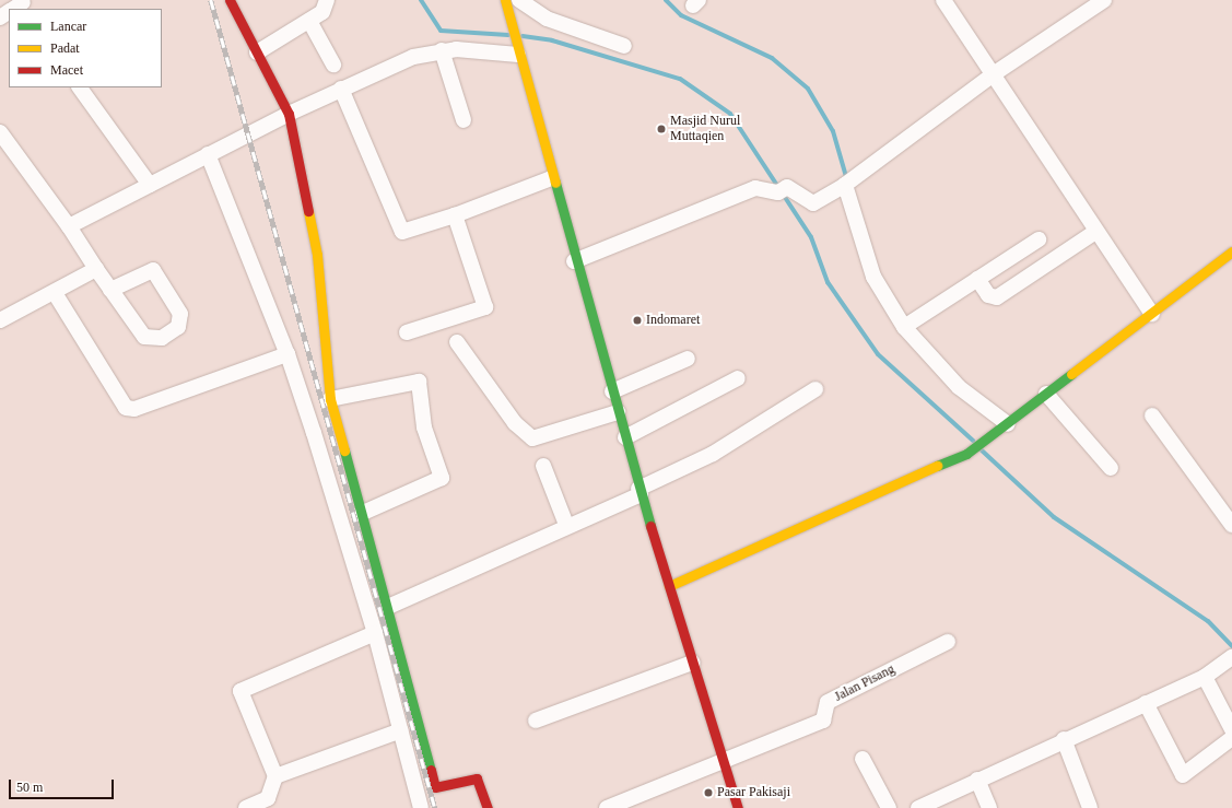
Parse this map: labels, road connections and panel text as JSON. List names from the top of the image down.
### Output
{
  "streets": {
    "street": ["Jalan Pisang"]
  },
  "places": ["Masjid Nurul Muttaqien", "Indomaret", "Pasar Pakisaji"],
  "legend": ["Lancar", "Padat", "Macet"],
  "scale_bar": "50 m"
}
